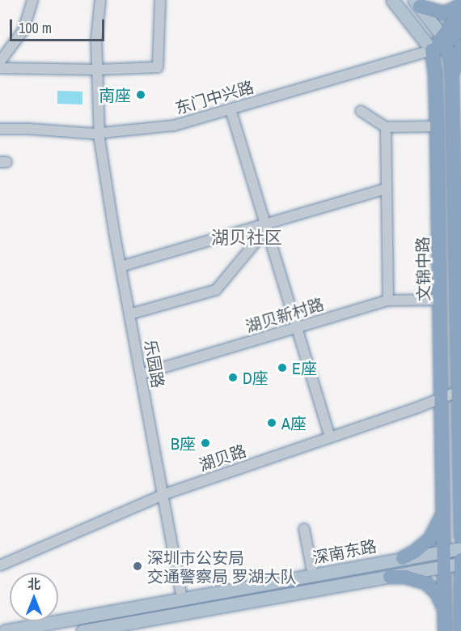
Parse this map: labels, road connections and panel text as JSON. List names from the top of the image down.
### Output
{
  "streets": {
    "highway": ["文锦中路"],
    "main road": ["深南东路"],
    "street": [
      "东门中兴路",
      "湖贝新村路",
      "乐园路",
      "湖贝路"
    ]
  },
  "crossings": [
    ["东门中兴路", "文锦中路"],
    ["东门中兴路", "乐园路"],
    ["文锦中路", "湖贝新村路"],
    ["文锦中路", "湖贝路"],
    ["文锦中路", "深南东路"],
    ["湖贝新村路", "乐园路"],
    ["乐园路", "湖贝路"],
    ["乐园路", "深南东路"]
  ],
  "districts": ["湖贝社区"],
  "places": [
    "南座",
    "E座",
    "D座",
    "A座",
    "B座",
    "深圳市公安局 交通警察局 罗湖大队"
  ],
  "scale_bar": "100 m",
  "north": "top"
}
